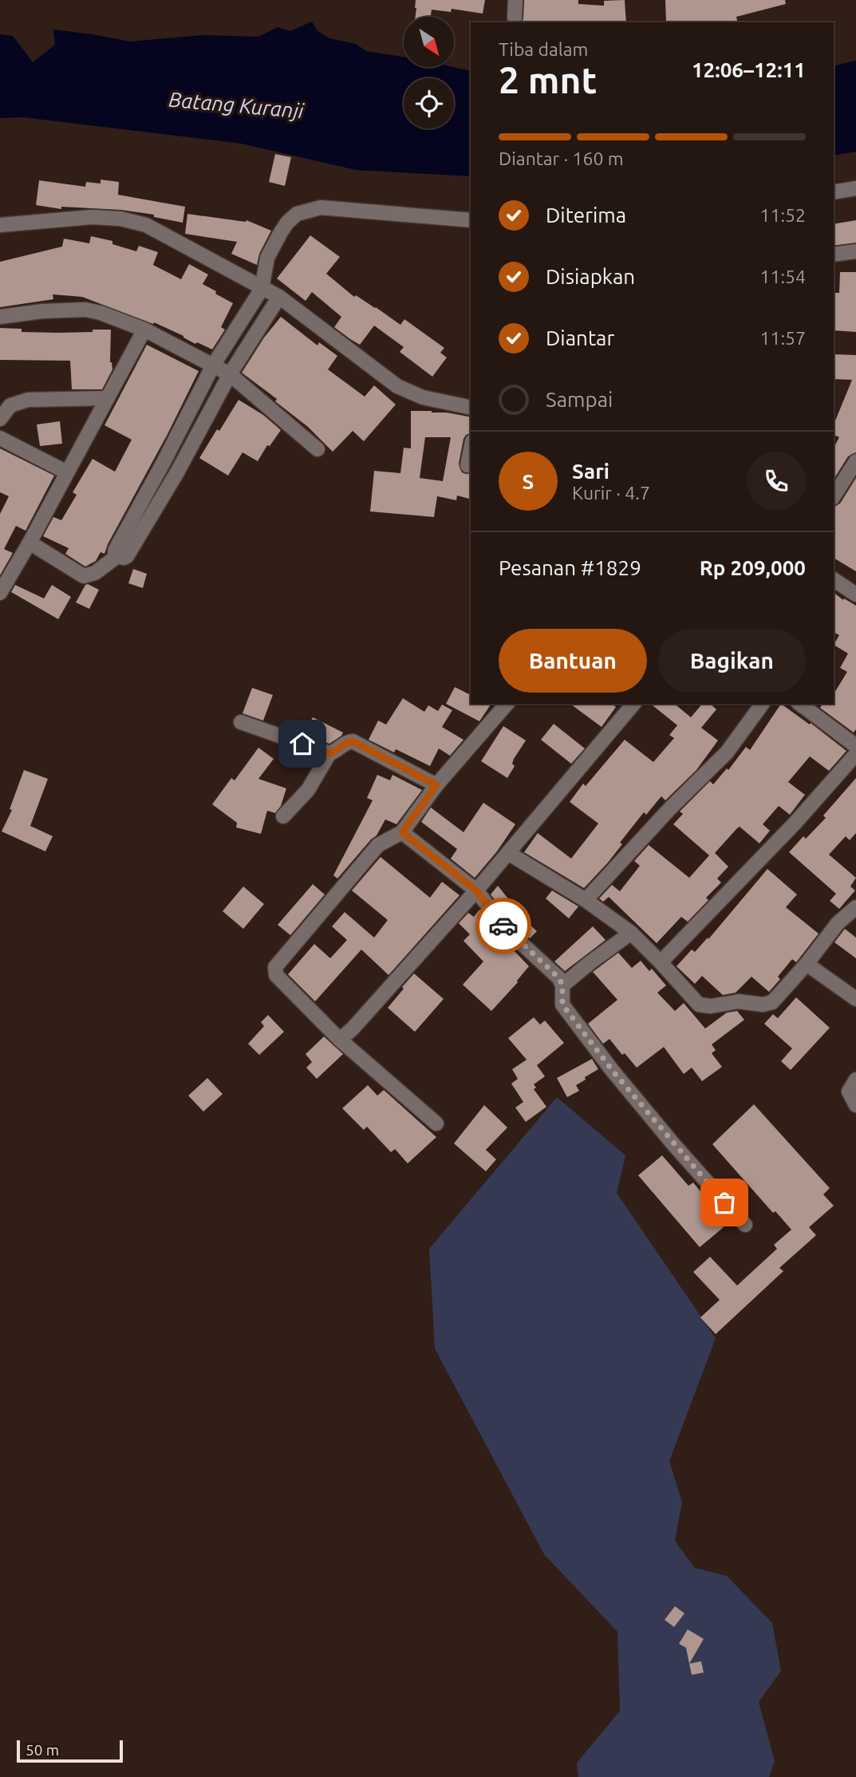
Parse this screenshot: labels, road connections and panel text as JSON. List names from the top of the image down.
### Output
{
  "water": ["Batang Kuranji"],
  "scale_bar": "50 m",
  "north": "bottom right",
  "page": {
    "heading": ["2 mnt", "Tiba dalam", "12:06–12:11"],
    "panel": [
      "Sari",
      "Kurir · 4.7",
      "Pesanan #1829",
      "Rp 209,000"
    ],
    "bar": "Diantar · 160 m",
    "list": [
      ["Diterima", "11:52"],
      ["Disiapkan", "11:54"],
      ["Diantar", "11:57"],
      "Sampai"
    ],
    "round": "S",
    "buttons": ["Bantuan", "Bagikan"],
    "scale": "50 m"
  }
}
